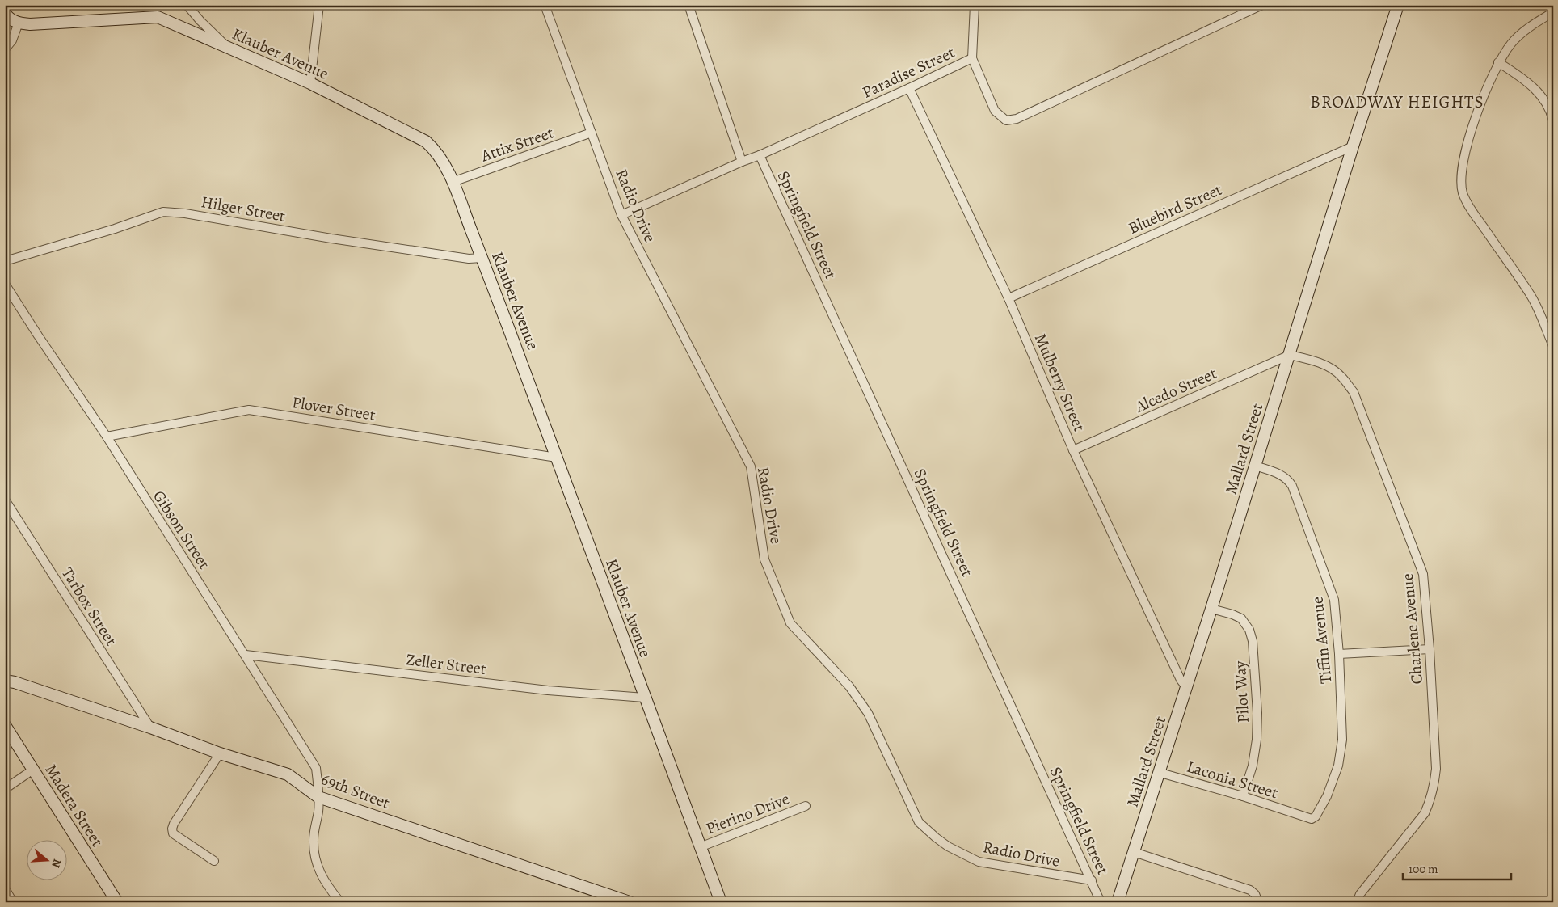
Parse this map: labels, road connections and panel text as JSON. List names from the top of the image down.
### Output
{
  "streets": {
    "street": [
      "Klauber Avenue",
      "Paradise Street",
      "Attix Street",
      "Radio Drive",
      "Hilger Street",
      "Bluebird Street",
      "Springfield Street",
      "Mulberry Street",
      "Alcedo Street",
      "Plover Street",
      "Mallard Street",
      "Gibson Street",
      "Tarbox Street",
      "Charlene Avenue",
      "Tiffin Avenue",
      "Zeller Street",
      "Pilot Way",
      "Laconia Street",
      "69th Street",
      "Madera Street",
      "Pierino Drive"
    ]
  },
  "crossings": [
    ["Klauber Avenue", "Attix Street"],
    ["Klauber Avenue", "Hilger Street"],
    ["Klauber Avenue", "Plover Street"],
    ["Klauber Avenue", "Zeller Street"],
    ["Klauber Avenue", "Pierino Drive"],
    ["Paradise Street", "Radio Drive"],
    ["Paradise Street", "Springfield Street"],
    ["Paradise Street", "Mulberry Street"],
    ["Attix Street", "Radio Drive"],
    ["Radio Drive", "Springfield Street"],
    ["Bluebird Street", "Mulberry Street"],
    ["Bluebird Street", "Mallard Street"],
    ["Mulberry Street", "Alcedo Street"],
    ["Mulberry Street", "Mallard Street"],
    ["Alcedo Street", "Mallard Street"],
    ["Alcedo Street", "Charlene Avenue"],
    ["Plover Street", "Gibson Street"],
    ["Mallard Street", "Charlene Avenue"],
    ["Mallard Street", "Tiffin Avenue"],
    ["Mallard Street", "Pilot Way"],
    ["Mallard Street", "Laconia Street"],
    ["Gibson Street", "Zeller Street"],
    ["Gibson Street", "69th Street"],
    ["Tarbox Street", "69th Street"],
    ["Tiffin Avenue", "Laconia Street"],
    ["Pilot Way", "Laconia Street"]
  ],
  "districts": ["BROADWAY HEIGHTS"],
  "scale_bar": "100 m",
  "north": "right"
}
